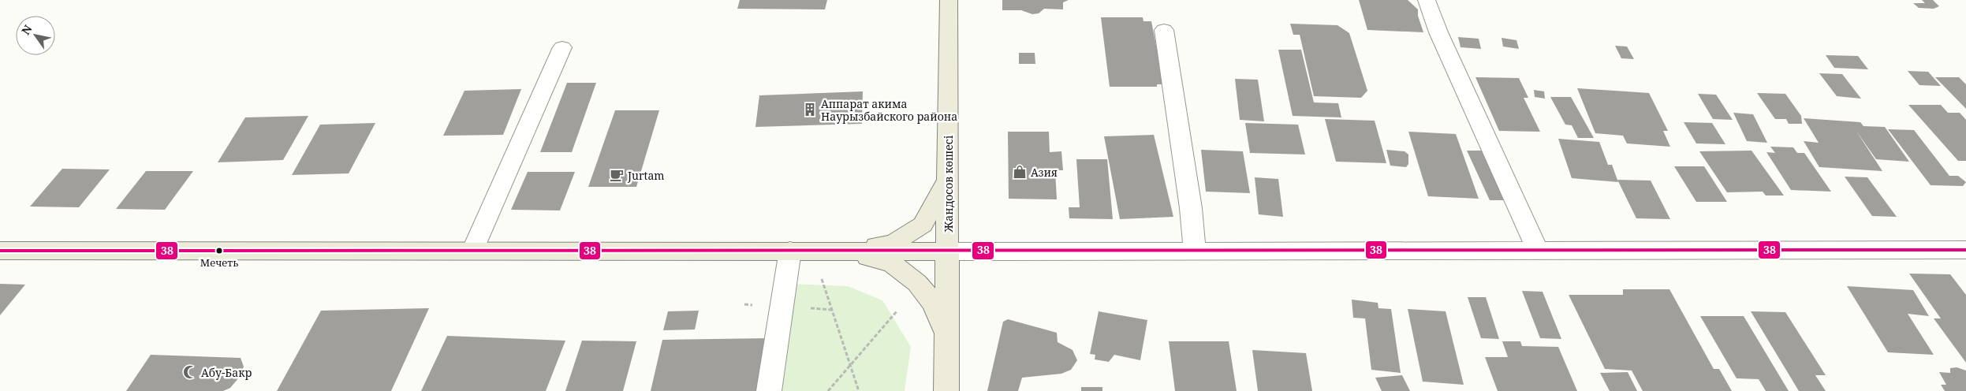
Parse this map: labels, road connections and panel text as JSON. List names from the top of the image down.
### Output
{
  "streets": {
    "main road": ["Жандосов көшесі"]
  },
  "places": {
    "building": ["Аппарат акима Наурызбайского района"],
    "shop": ["Азия"],
    "cafe": ["Jurtam"],
    "other": ["Мечеть"],
    "mosque": ["Абу-Бакр"]
  },
  "lines": ["transit line 38"],
  "north": "top left"
}
